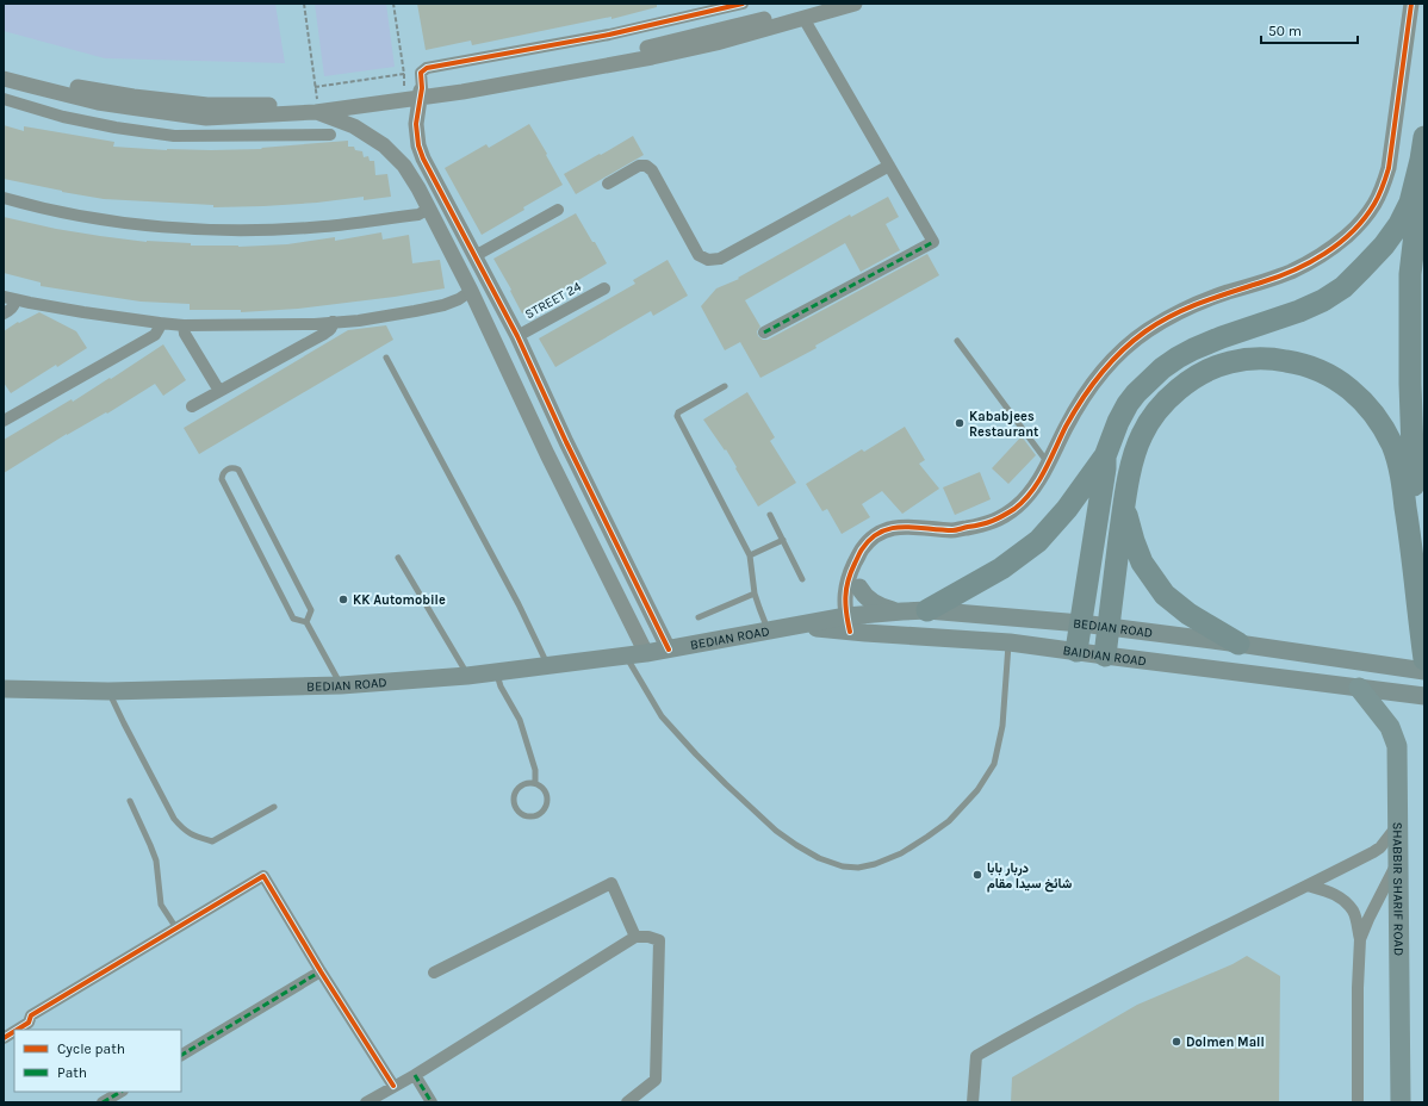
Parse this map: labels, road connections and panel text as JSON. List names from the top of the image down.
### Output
{
  "streets": {
    "main road": ["BEDIAN ROAD", "BAIDIAN ROAD", "SHABBIR SHARIF ROAD"],
    "street": ["STREET 24"]
  },
  "crossings": [
    ["BEDIAN ROAD", "BAIDIAN ROAD"],
    ["BAIDIAN ROAD", "SHABBIR SHARIF ROAD"]
  ],
  "places": [
    "Kababjees Restaurant",
    "KK Automobile",
    "دربار بابا شائخ سیدا مقام",
    "Dolmen Mall"
  ],
  "legend": ["Cycle path", "Path"],
  "scale_bar": "50 m"
}
